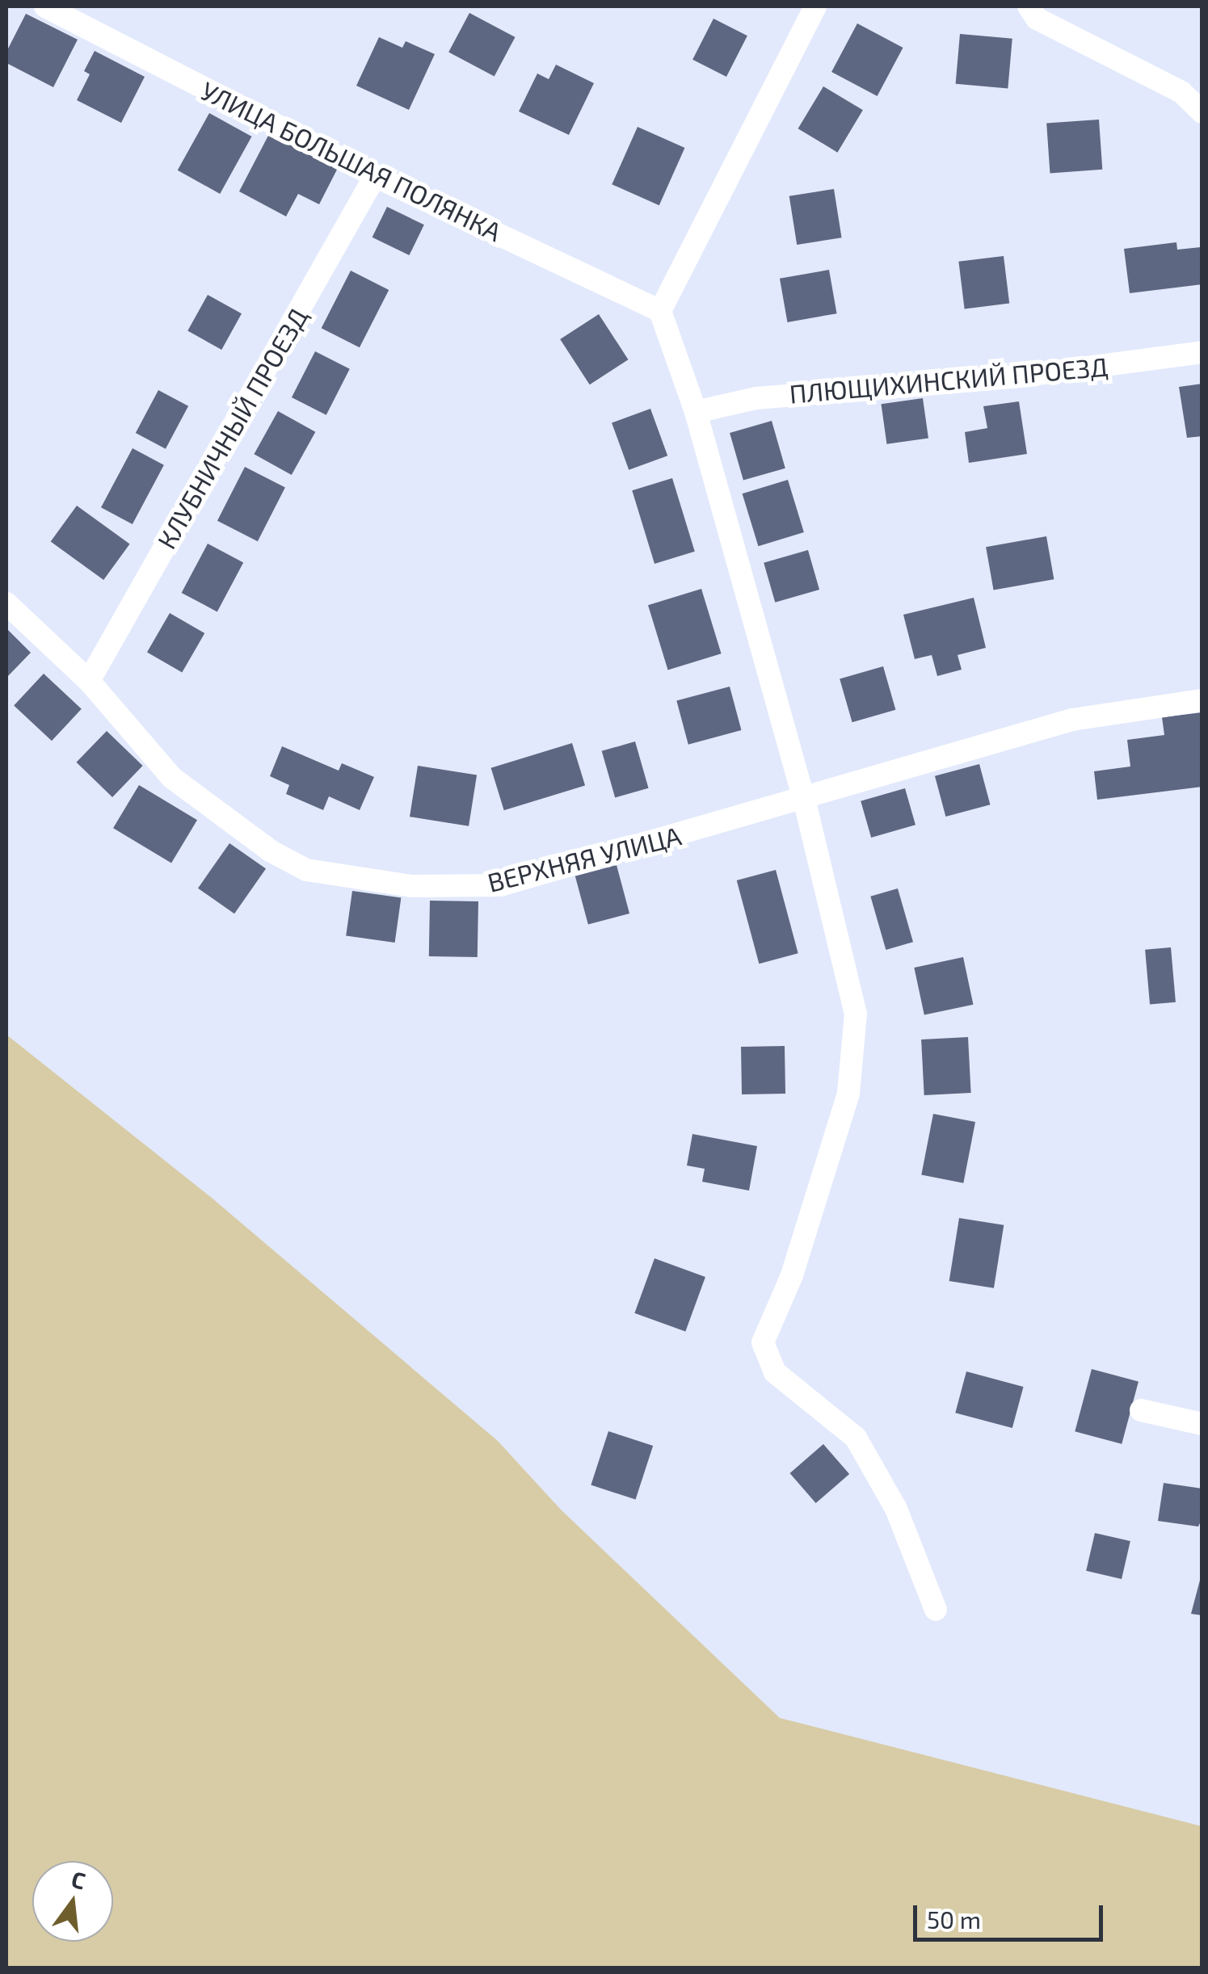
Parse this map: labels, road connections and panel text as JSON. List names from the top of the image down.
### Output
{
  "streets": {
    "street": [
      "УЛИЦА БОЛЬШАЯ ПОЛЯНКА",
      "ПЛЮЩИХИНСКИЙ ПРОЕЗД",
      "КЛУБНИЧНЫЙ ПРОЕЗД",
      "ВЕРХНЯЯ УЛИЦА"
    ]
  },
  "crossings": [
    ["УЛИЦА БОЛЬШАЯ ПОЛЯНКА", "КЛУБНИЧНЫЙ ПРОЕЗД"],
    ["КЛУБНИЧНЫЙ ПРОЕЗД", "ВЕРХНЯЯ УЛИЦА"]
  ],
  "scale_bar": "50 m",
  "north": "top"
}
